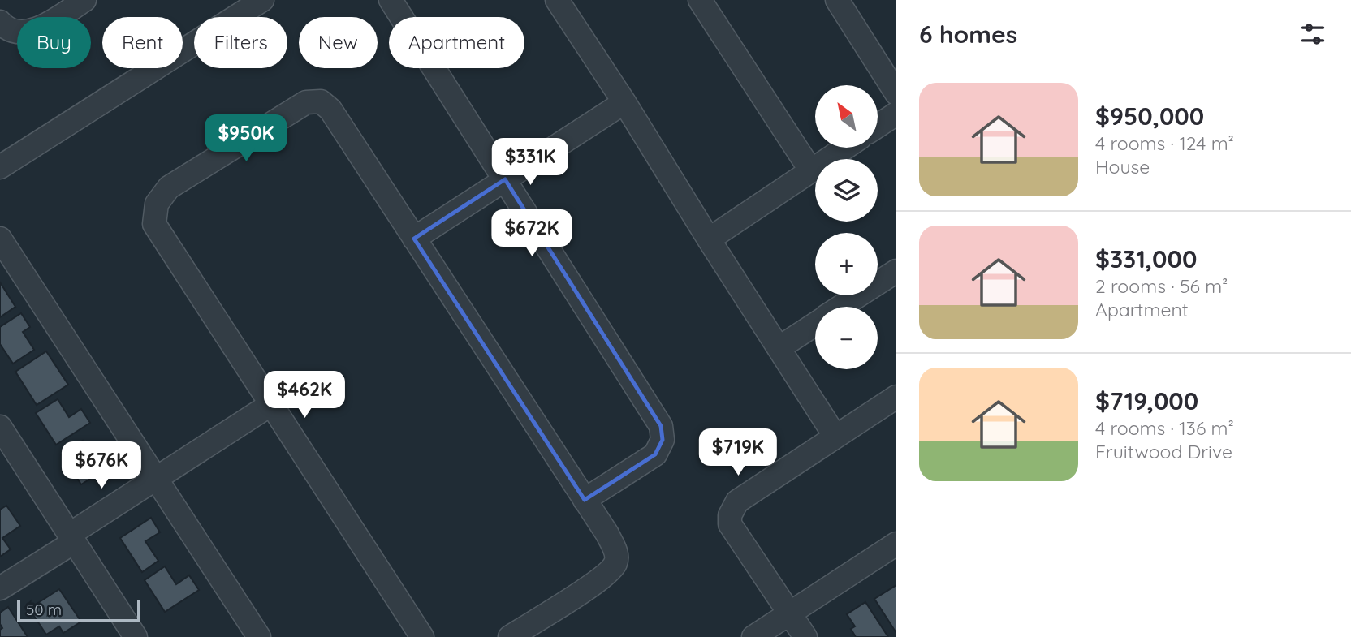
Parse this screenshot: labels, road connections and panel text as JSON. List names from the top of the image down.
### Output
{
  "scale_bar": "50 m",
  "north": "top left",
  "page": {
    "heading": "6 homes",
    "chip": [
      "Buy",
      "Rent",
      "Filters",
      "New",
      "Apartment"
    ],
    "list": [
      {
        "name": "$950,000",
        "note": "4 rooms · 124 m² · House"
      },
      {
        "name": "$331,000",
        "note": "2 rooms · 56 m² · Apartment"
      },
      {
        "name": "$719,000",
        "note": "4 rooms · 136 m² · Fruitwood Drive"
      }
    ],
    "map_buttons": ["+", "−"],
    "price": [
      "$950K",
      "$331K",
      "$672K",
      "$462K",
      "$719K",
      "$676K"
    ],
    "scale": "50 m"
  }
}
